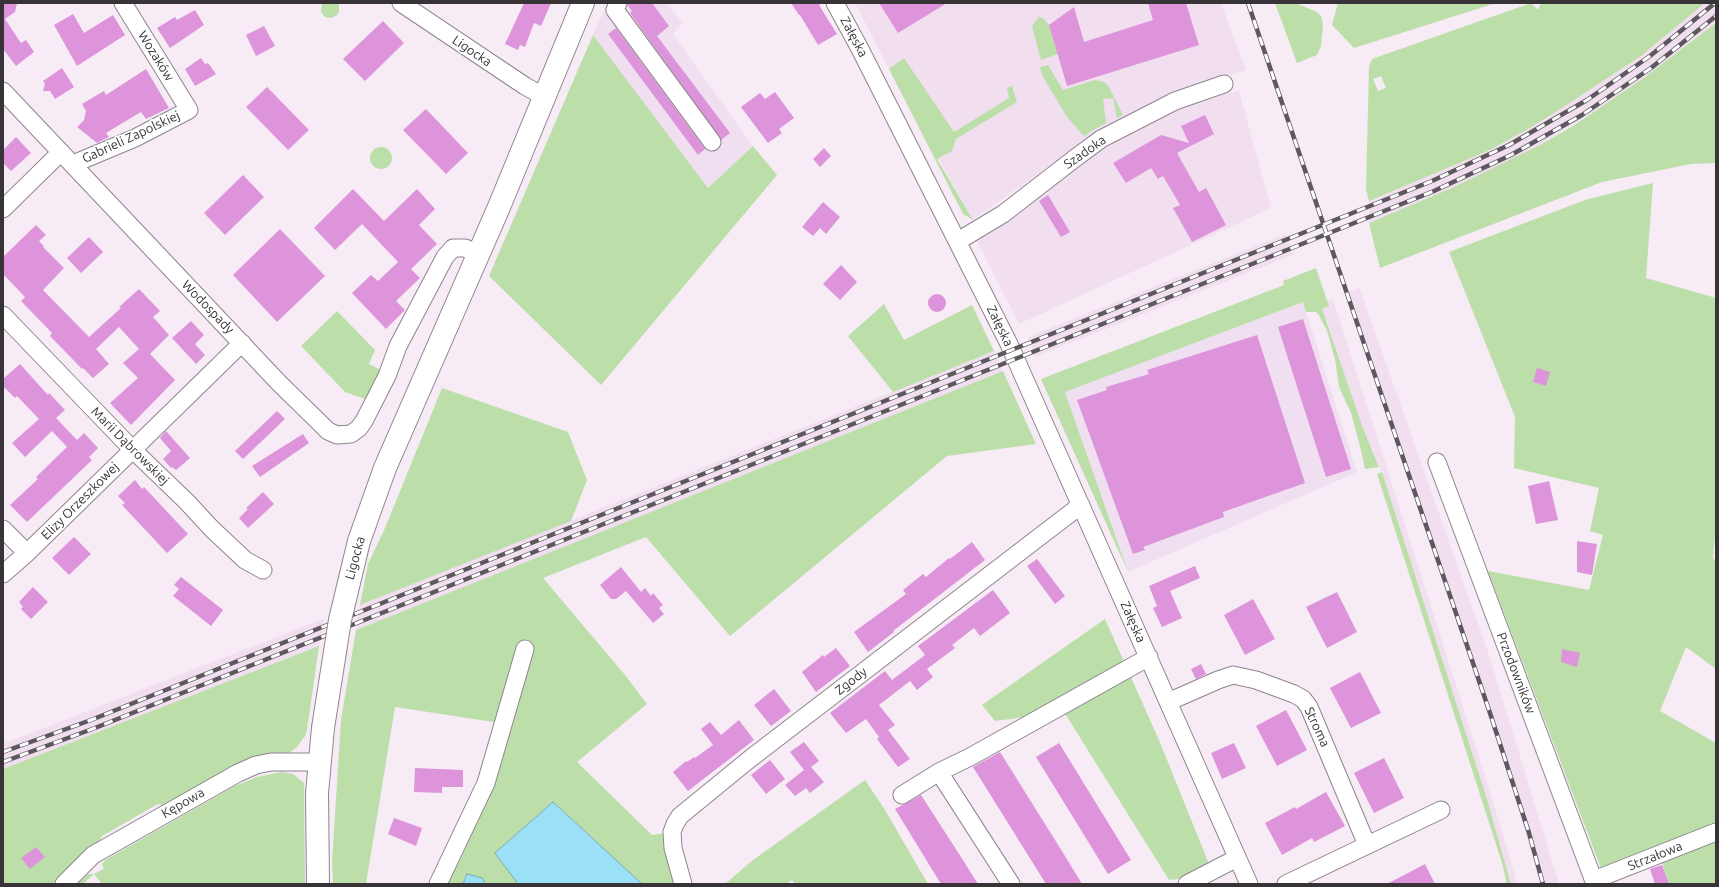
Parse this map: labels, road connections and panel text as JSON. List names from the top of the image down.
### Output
{
  "streets": {
    "street": [
      "Załęska",
      "Ligocka",
      "Wozaków",
      "Gabrieli Zapolskiej",
      "Szadoka",
      "Wodospady",
      "Marii Dąbrowskiej",
      "Elizy Orzeszkowej",
      "Przodowników",
      "Zgody",
      "Stroma",
      "Kępowa",
      "Strzałowa"
    ]
  },
  "crossings": [
    ["Załęska", "Szadoka"],
    ["Załęska", "Zgody"],
    ["Załęska", "Stroma"],
    ["Ligocka", "Wodospady"],
    ["Ligocka", "Kępowa"],
    ["Wozaków", "Gabrieli Zapolskiej"],
    ["Gabrieli Zapolskiej", "Wodospady"],
    ["Wodospady", "Elizy Orzeszkowej"],
    ["Marii Dąbrowskiej", "Elizy Orzeszkowej"],
    ["Przodowników", "Strzałowa"]
  ]
}
